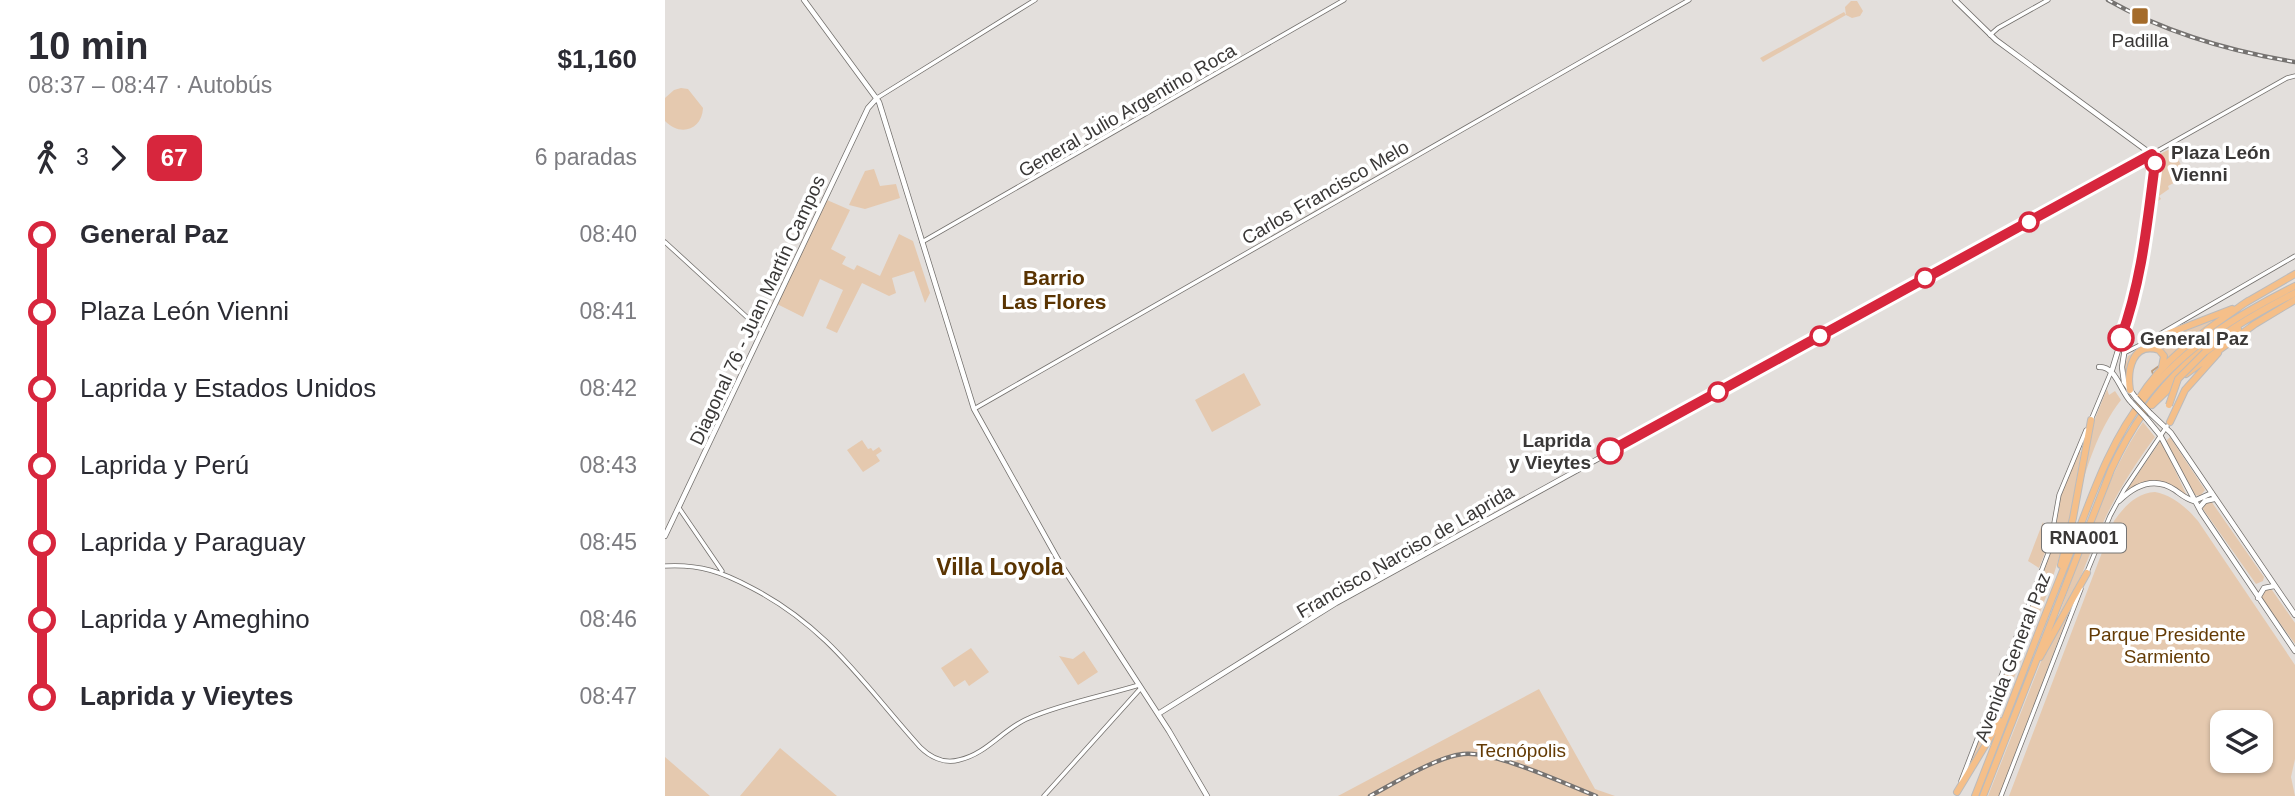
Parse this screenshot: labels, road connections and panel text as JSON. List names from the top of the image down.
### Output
{
  "streets": {
    "highway": ["RNA001", "Avenida General Paz"],
    "main road": ["Diagonal 76 - Juan Martín Campos", "Francisco Narciso de Laprida"],
    "street": ["General Julio Argentino Roca", "Carlos Francisco Melo"]
  },
  "districts": ["Barrio Las Flores", "Villa Loyola"],
  "parks": ["Parque Presidente Sarmiento", "Tecnópolis"],
  "places": {
    "transit": ["Padilla"],
    "other": ["Plaza León Vienni", "General Paz", "Laprida y Vieytes"]
  },
  "lines": ["bus line 67"],
  "page": {
    "heading": ["10 min", "08:37 – 08:47 · Autobús", "$1,160"],
    "legs": ["3", "67", "6 paradas"],
    "list": [
      {
        "name": "General Paz",
        "value": "08:40"
      },
      {
        "name": "Plaza León Vienni",
        "value": "08:41"
      },
      {
        "name": "Laprida y Estados Unidos",
        "value": "08:42"
      },
      {
        "name": "Laprida y Perú",
        "value": "08:43"
      },
      {
        "name": "Laprida y Paraguay",
        "value": "08:45"
      },
      {
        "name": "Laprida y Ameghino",
        "value": "08:46"
      },
      {
        "name": "Laprida y Vieytes",
        "value": "08:47"
      }
    ]
  }
}
